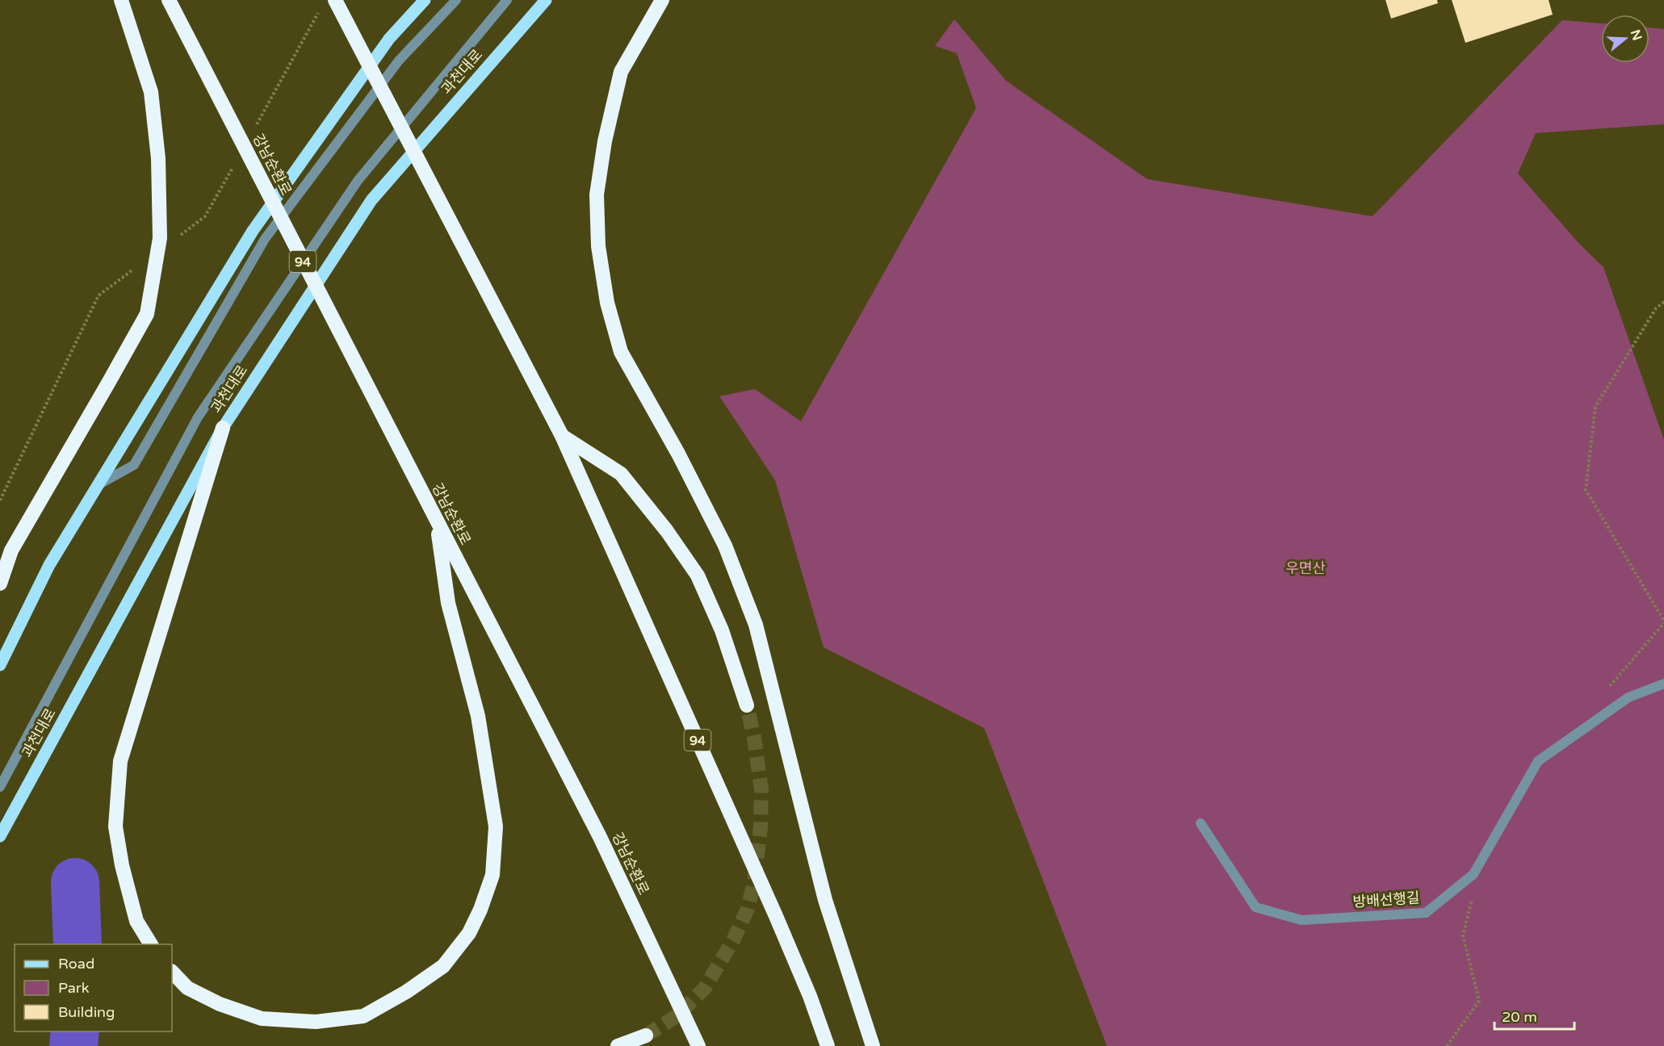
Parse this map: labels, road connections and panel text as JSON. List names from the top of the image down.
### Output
{
  "streets": {
    "highway": ["강남순환로", "94"],
    "main road": ["과천대로"],
    "lane": ["방배선행길"]
  },
  "parks": ["우면산"],
  "legend": ["Road", "Park", "Building"],
  "scale_bar": "20 m",
  "north": "right"
}
